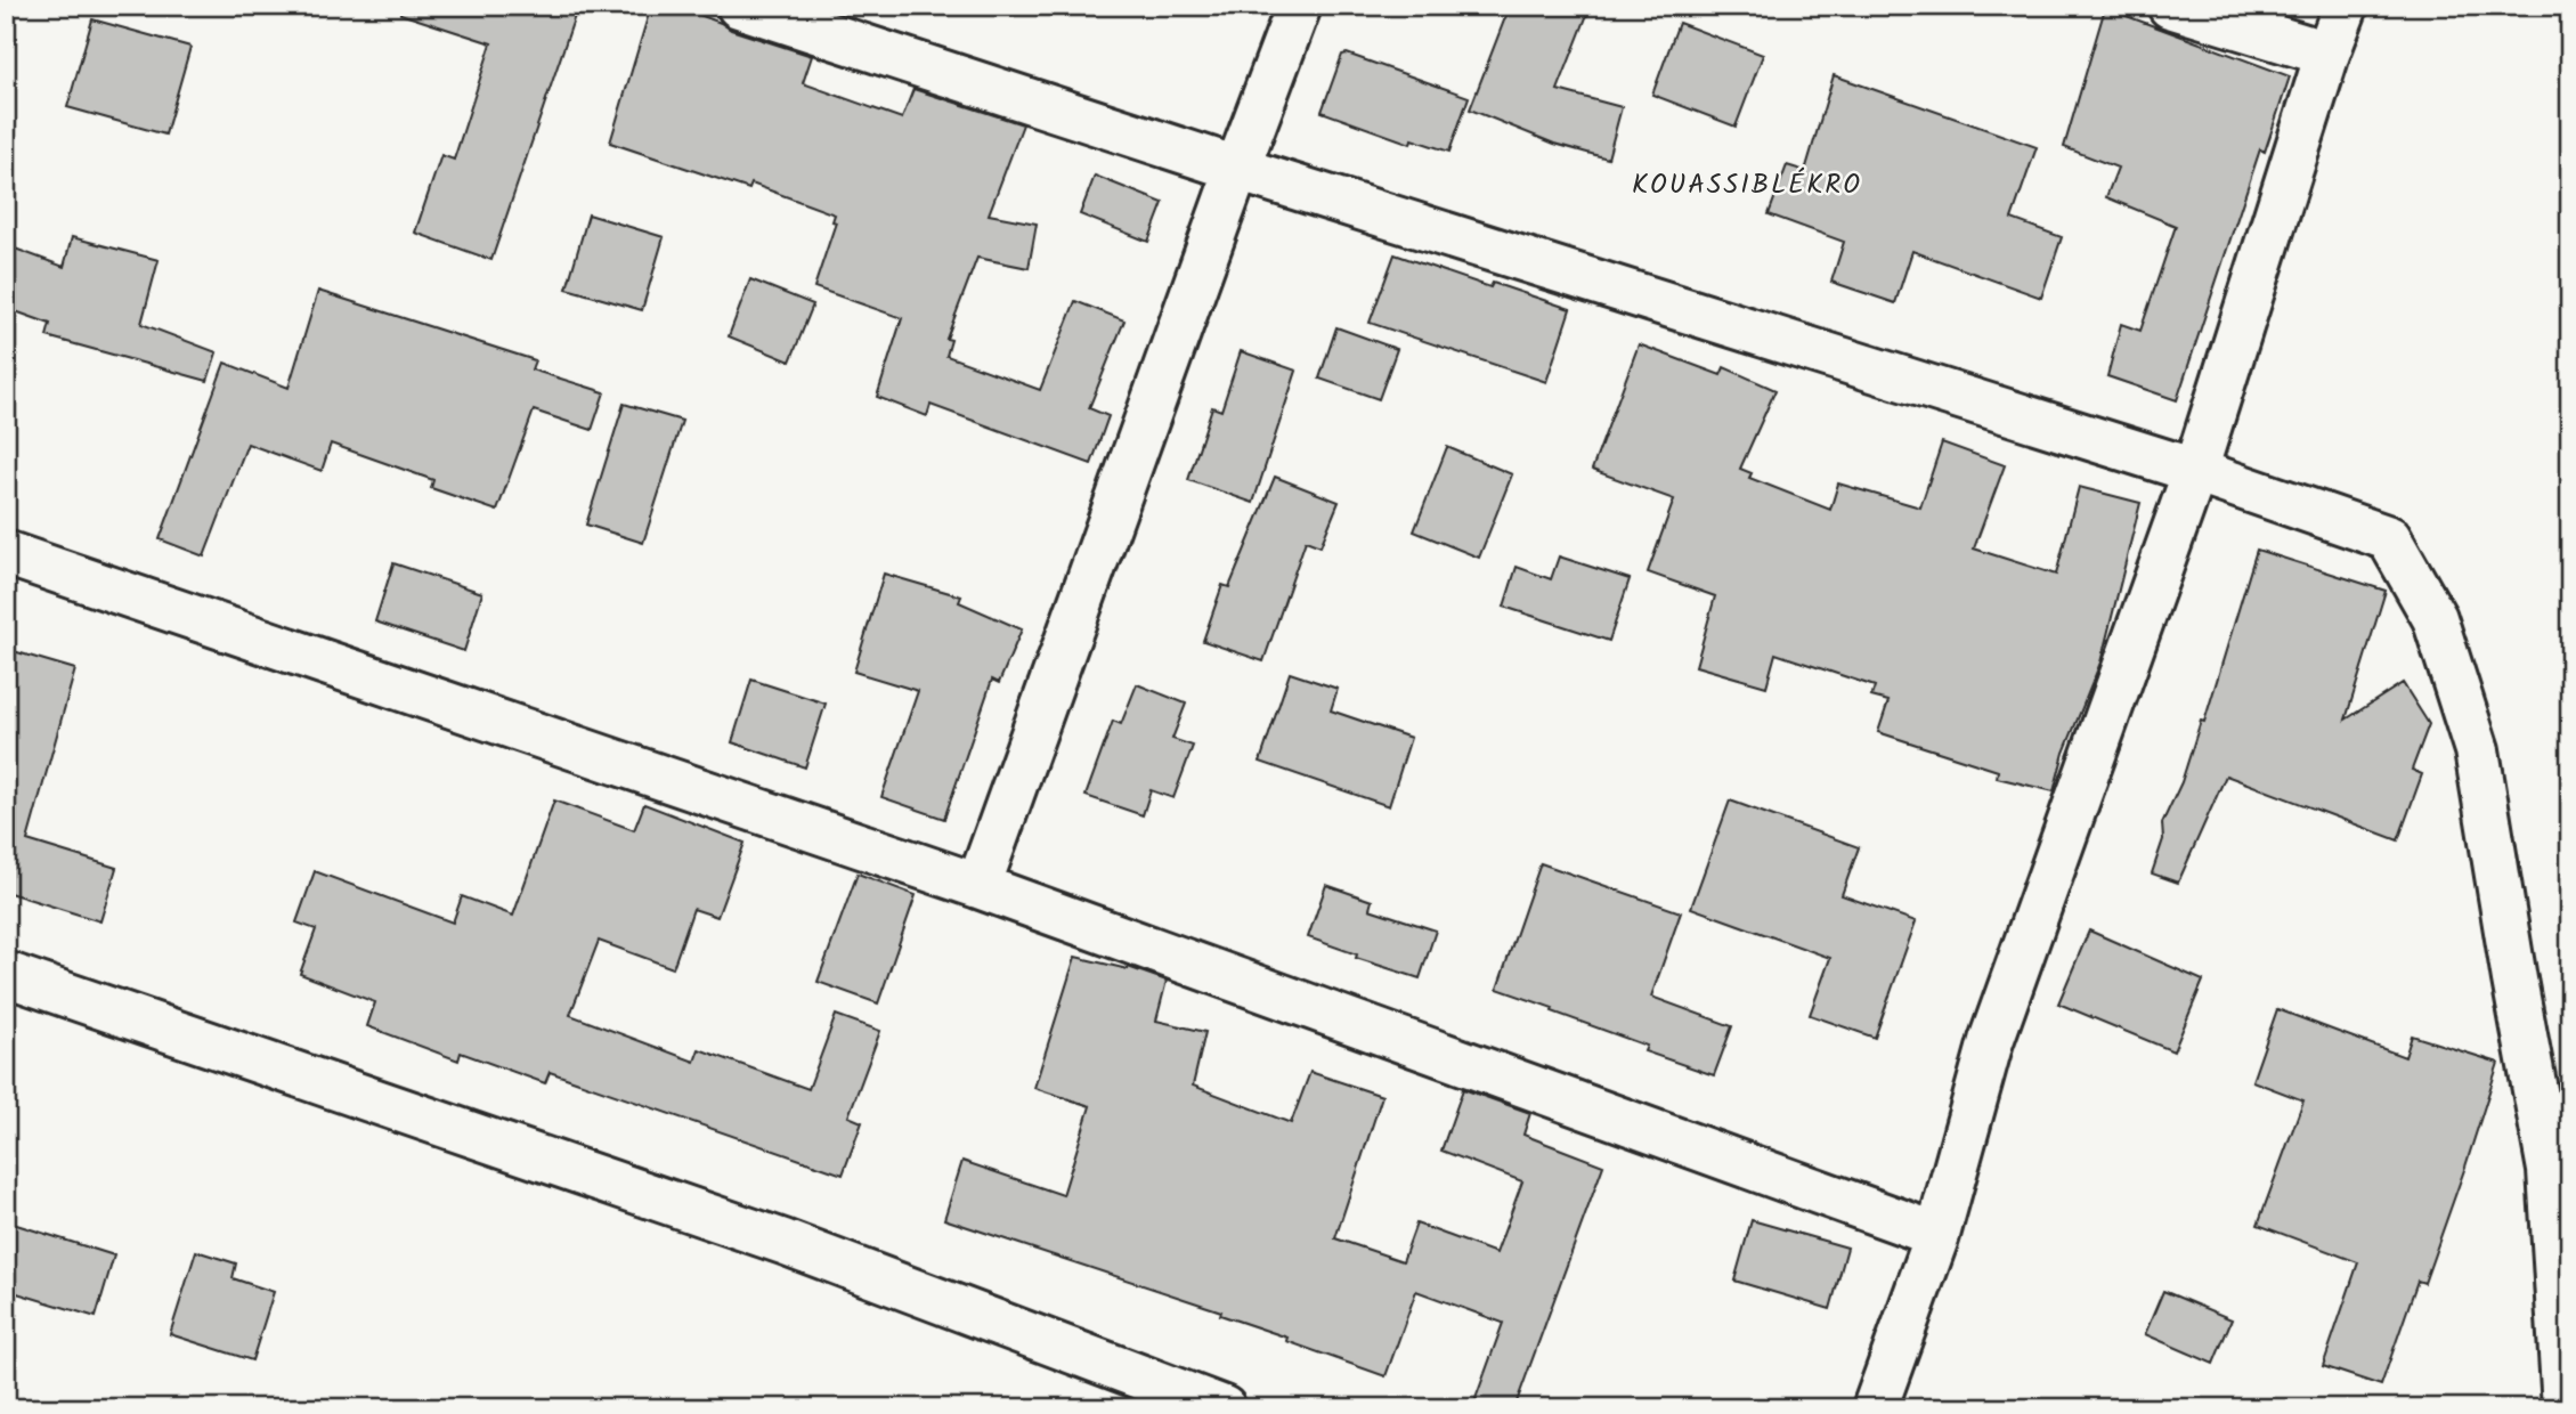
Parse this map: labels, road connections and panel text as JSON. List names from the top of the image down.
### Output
{
  "districts": ["KOUASSIBLÉKRO"]
}
